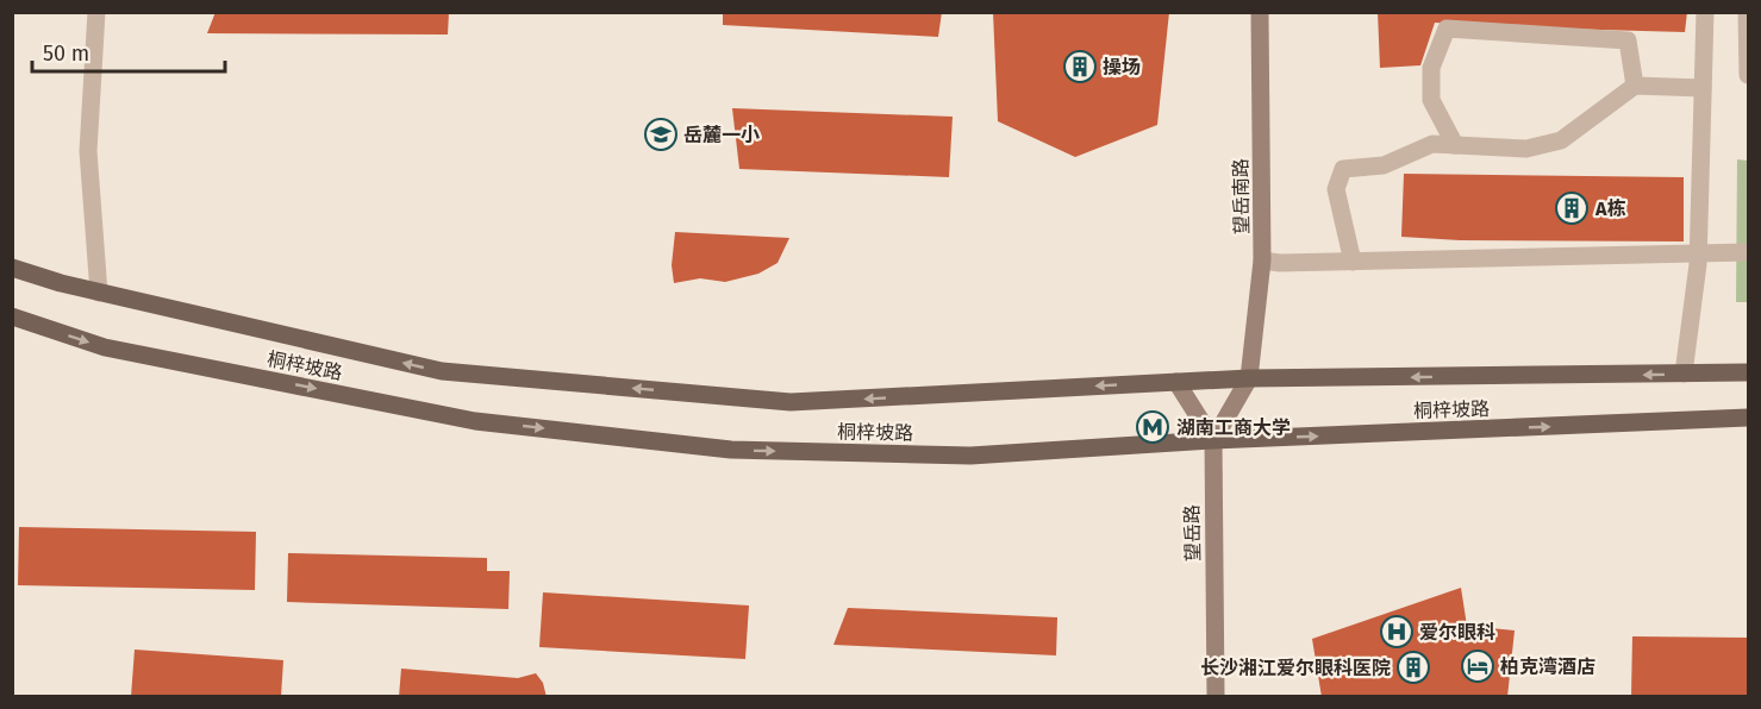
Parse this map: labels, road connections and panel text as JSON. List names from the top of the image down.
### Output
{
  "streets": {
    "main road": ["桐梓坡路"],
    "street": ["望岳南路", "望岳路"]
  },
  "crossings": [
    ["望岳南路", "桐梓坡路"],
    ["桐梓坡路", "望岳路"]
  ],
  "places": {
    "building": ["操场", "A栋", "长沙湘江爱尔眼科医院"],
    "school or university": ["岳麓一小"],
    "metro station": ["湖南工商大学"],
    "hospital": ["爱尔眼科"],
    "hotel": ["柏克湾酒店"]
  },
  "scale_bar": "50 m"
}
